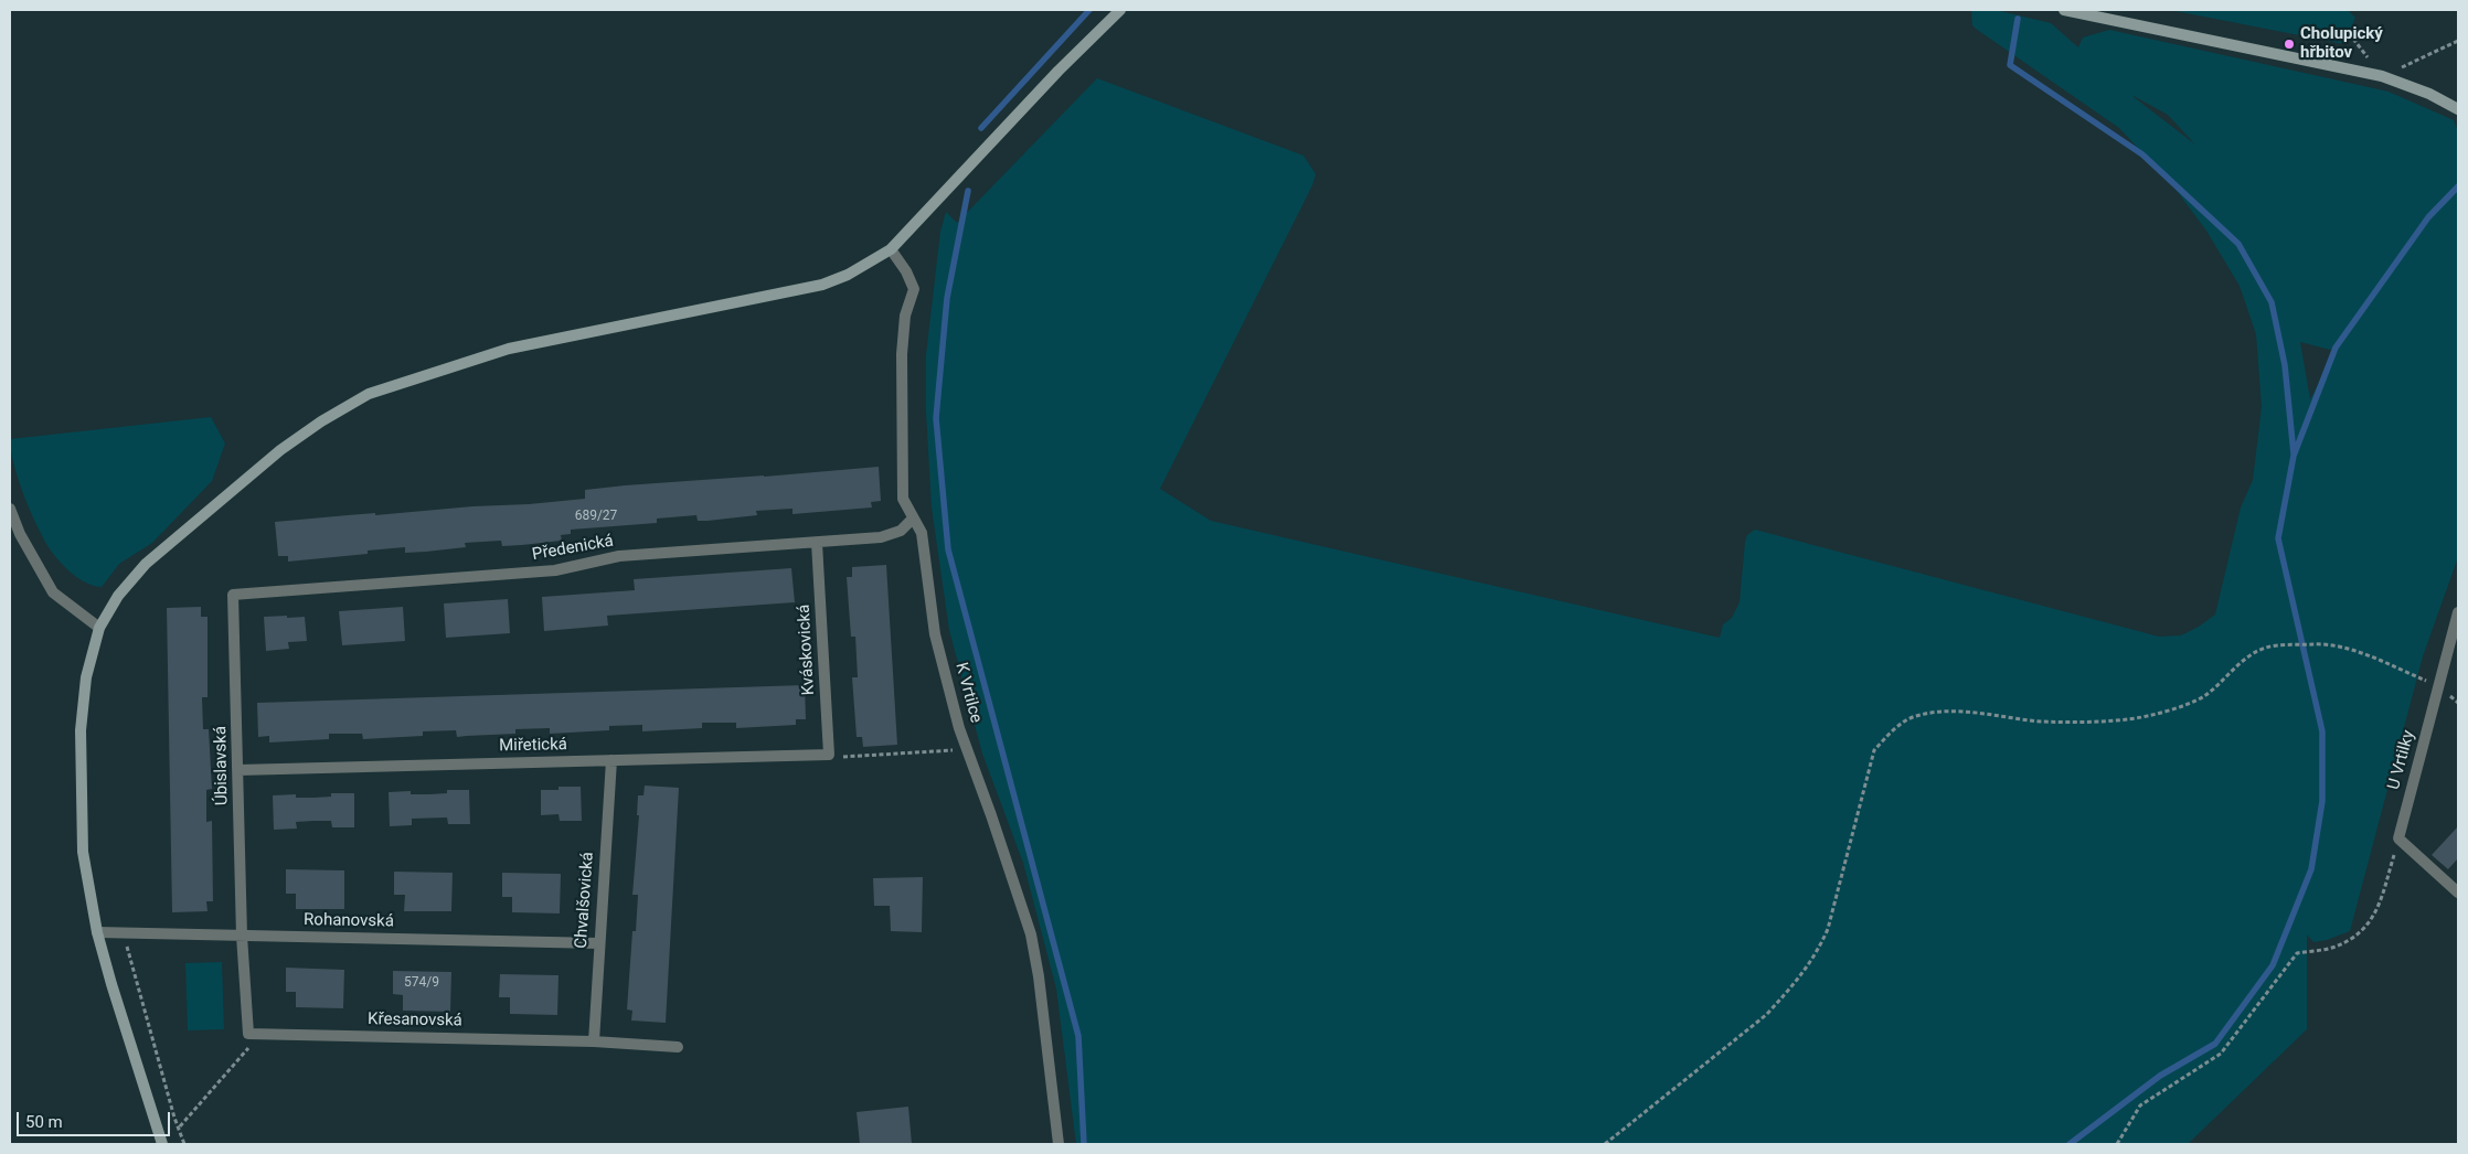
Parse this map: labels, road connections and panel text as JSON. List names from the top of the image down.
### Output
{
  "streets": {
    "street": [
      "Předenická",
      "Kváskovická",
      "K Vrtilce",
      "Miřetická",
      "U Vrtilky",
      "Úbislavská",
      "Chvalšovická",
      "Rohanovská",
      "Křesanovská"
    ]
  },
  "crossings": [
    ["Předenická", "Kváskovická"],
    ["Předenická", "K Vrtilce"],
    ["Předenická", "Úbislavská"],
    ["Kváskovická", "Miřetická"],
    ["Miřetická", "Úbislavská"],
    ["Miřetická", "Chvalšovická"],
    ["Úbislavská", "Rohanovská"],
    ["Chvalšovická", "Rohanovská"],
    ["Chvalšovická", "Křesanovská"]
  ],
  "places": ["Cholupický hřbitov"],
  "house_numbers": ["689/27", "574/9"],
  "scale_bar": "50 m"
}
